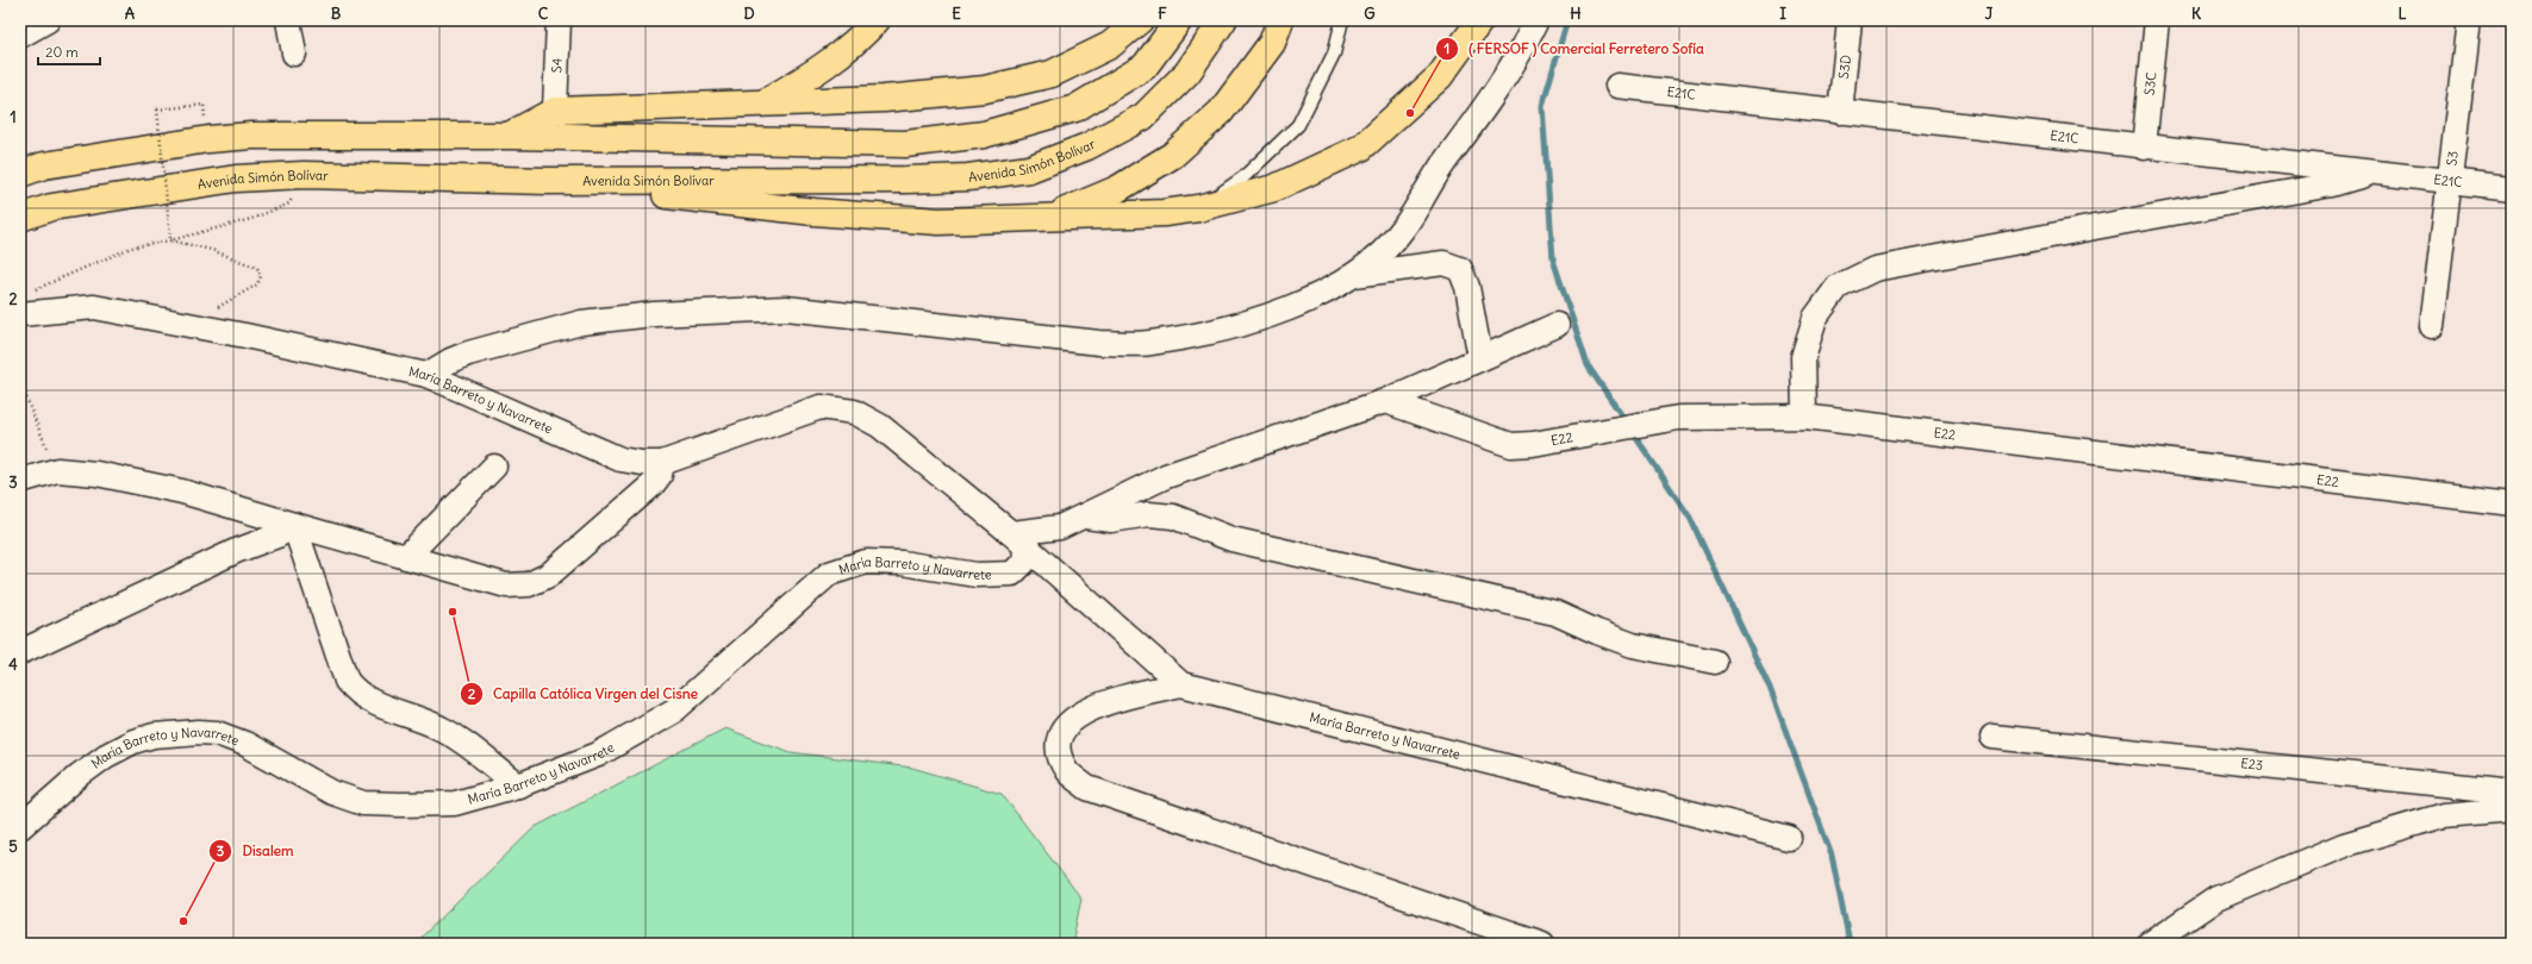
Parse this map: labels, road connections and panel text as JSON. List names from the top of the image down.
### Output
{
  "streets": {
    "highway": ["Avenida Simón Bolívar"],
    "street": [
      "S4",
      "S3D",
      "S3C",
      "E21C",
      "S3",
      "María Barreto y Navarrete",
      "E22",
      "E23"
    ]
  },
  "crossings": [
    ["S3D", "E21C"],
    ["S3C", "E21C"],
    ["E21C", "S3"]
  ],
  "places": ["( FERSOF ) Comercial Ferretero Sofía", "Capilla Católica Virgen del Cisne", "Disalem"],
  "scale_bar": "20 m",
  "grid": {
    "columns": [
      "A",
      "B",
      "C",
      "D",
      "E",
      "F",
      "G",
      "H",
      "I",
      "J",
      "K",
      "L"
    ],
    "rows": [
      "1",
      "2",
      "3",
      "4",
      "5"
    ]
  }
}
